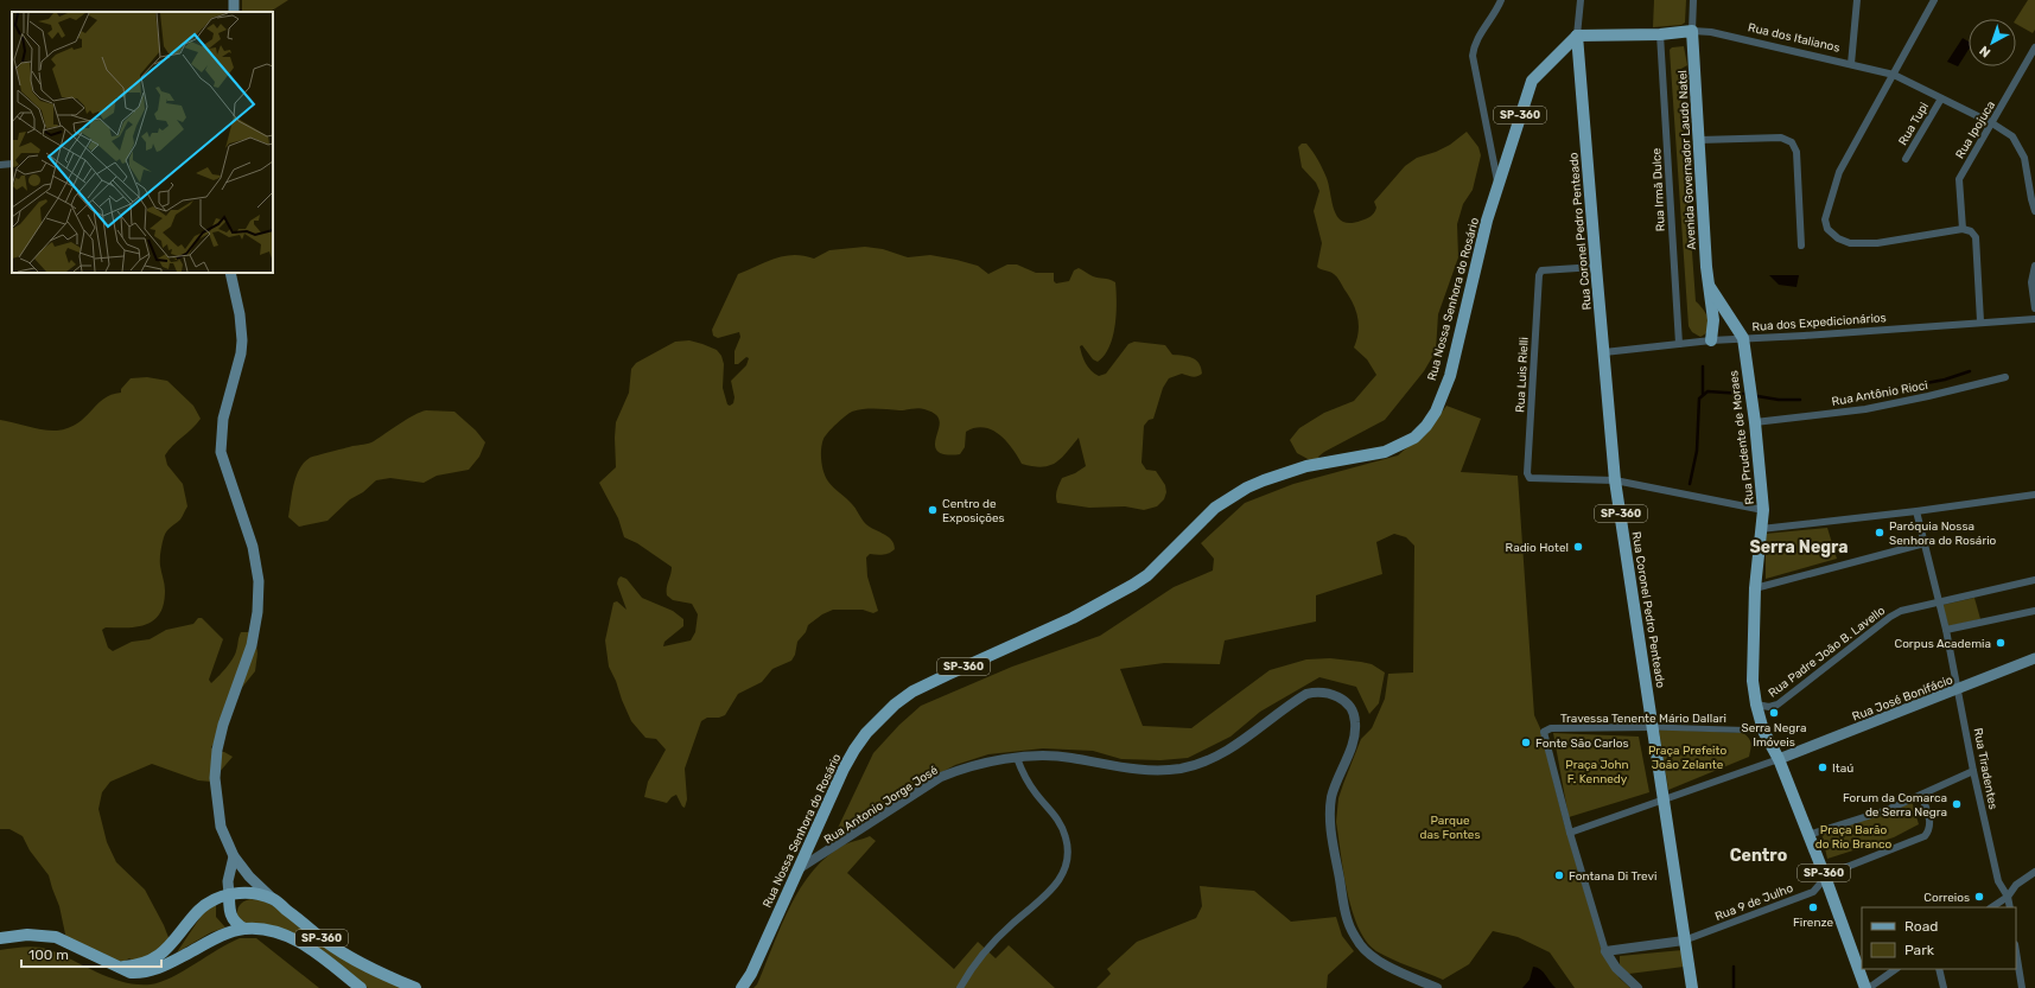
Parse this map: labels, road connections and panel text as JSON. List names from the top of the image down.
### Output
{
  "streets": {
    "main road": [
      "Rua dos Italianos",
      "SP-360",
      "Avenida Governador Laudo Natel",
      "Rua Coronel Pedro Penteado",
      "Rua Nossa Senhora do Rosário",
      "Rua Prudente de Moraes",
      "Rua José Bonifácio"
    ],
    "street": [
      "Rua Tupi",
      "Rua Ipojuca",
      "Rua Irmã Dulce",
      "Rua dos Expedicionários",
      "Rua Luis Rielli",
      "Rua Antônio Rioci",
      "Rua Padre João B. Lavello",
      "Travessa Tenente Mário Dallari",
      "Rua Tiradentes",
      "Rua Antonio Jorge José",
      "Rua 9 de Julho"
    ]
  },
  "crossings": [
    ["Rua dos Italianos", "Rua Tupi"],
    ["Rua dos Italianos", "Rua Ipojuca"],
    ["Rua dos Italianos", "Avenida Governador Laudo Natel"],
    ["Rua dos Italianos", "Rua Irmã Dulce"],
    ["Rua dos Italianos", "Rua Coronel Pedro Penteado"],
    ["Rua dos Italianos", "Rua Nossa Senhora do Rosário"],
    ["SP-360", "Rua Prudente de Moraes"],
    ["SP-360", "Rua Padre João B. Lavello"],
    ["SP-360", "Rua José Bonifácio"],
    ["SP-360", "Travessa Tenente Mário Dallari"],
    ["SP-360", "Rua 9 de Julho"],
    ["Avenida Governador Laudo Natel", "Rua dos Expedicionários"],
    ["Avenida Governador Laudo Natel", "Rua Prudente de Moraes"],
    ["Rua Irmã Dulce", "Rua dos Expedicionários"],
    ["Rua Coronel Pedro Penteado", "Rua Nossa Senhora do Rosário"],
    ["Rua Coronel Pedro Penteado", "Rua dos Expedicionários"],
    ["Rua Coronel Pedro Penteado", "Rua Luis Rielli"],
    ["Rua Coronel Pedro Penteado", "Travessa Tenente Mário Dallari"],
    ["Rua Coronel Pedro Penteado", "Rua 9 de Julho"],
    ["Rua Nossa Senhora do Rosário", "Rua Antonio Jorge José"],
    ["Rua dos Expedicionários", "Rua Prudente de Moraes"],
    ["Rua Antônio Rioci", "Rua Prudente de Moraes"],
    ["Rua Prudente de Moraes", "Rua Padre João B. Lavello"],
    ["Rua Padre João B. Lavello", "Rua Tiradentes"],
    ["Rua José Bonifácio", "Rua Tiradentes"]
  ],
  "districts": ["Serra Negra", "Centro"],
  "parks": [
    "Praça Prefeito João Zelante",
    "Praça John F. Kennedy",
    "Parque das Fontes",
    "Praça Barão do Rio Branco"
  ],
  "places": [
    "Centro de Exposições",
    "Paróquia Nossa Senhora do Rosário",
    "Radio Hotel",
    "Corpus Academia",
    "Serra Negra Imóveis",
    "Fonte São Carlos",
    "Itaú",
    "Forum da Comarca de Serra Negra",
    "Fontana Di Trevi",
    "Correios",
    "Firenze"
  ],
  "legend": ["Road", "Park"],
  "scale_bar": "100 m",
  "north": "bottom left"
}
